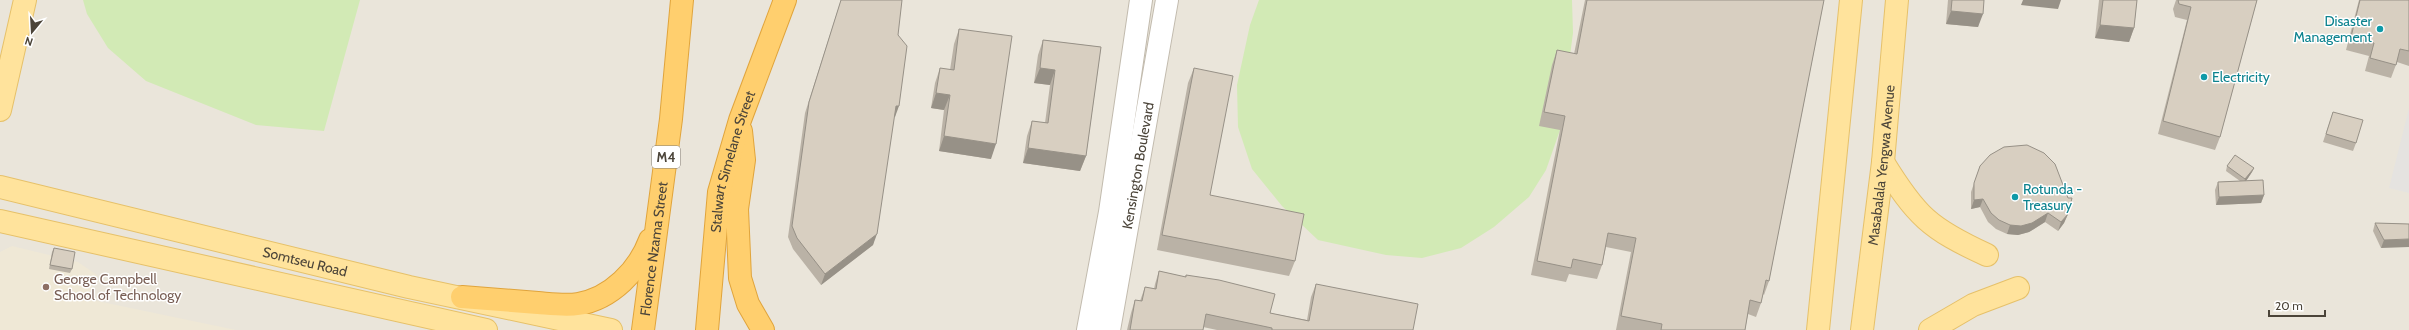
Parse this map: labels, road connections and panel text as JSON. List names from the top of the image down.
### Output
{
  "streets": {
    "highway": ["M4", "Stalwart Simelane Street", "Florence Nzama Street"],
    "main road": ["Masabalala Yengwa Avenue", "Somtseu Road"],
    "street": ["Kensington Boulevard"]
  },
  "places": [
    "Disaster Management",
    "Electricity",
    "Rotunda - Treasury",
    "George Campbell School of Technology"
  ],
  "scale_bar": "20 m",
  "north": "bottom"
}
